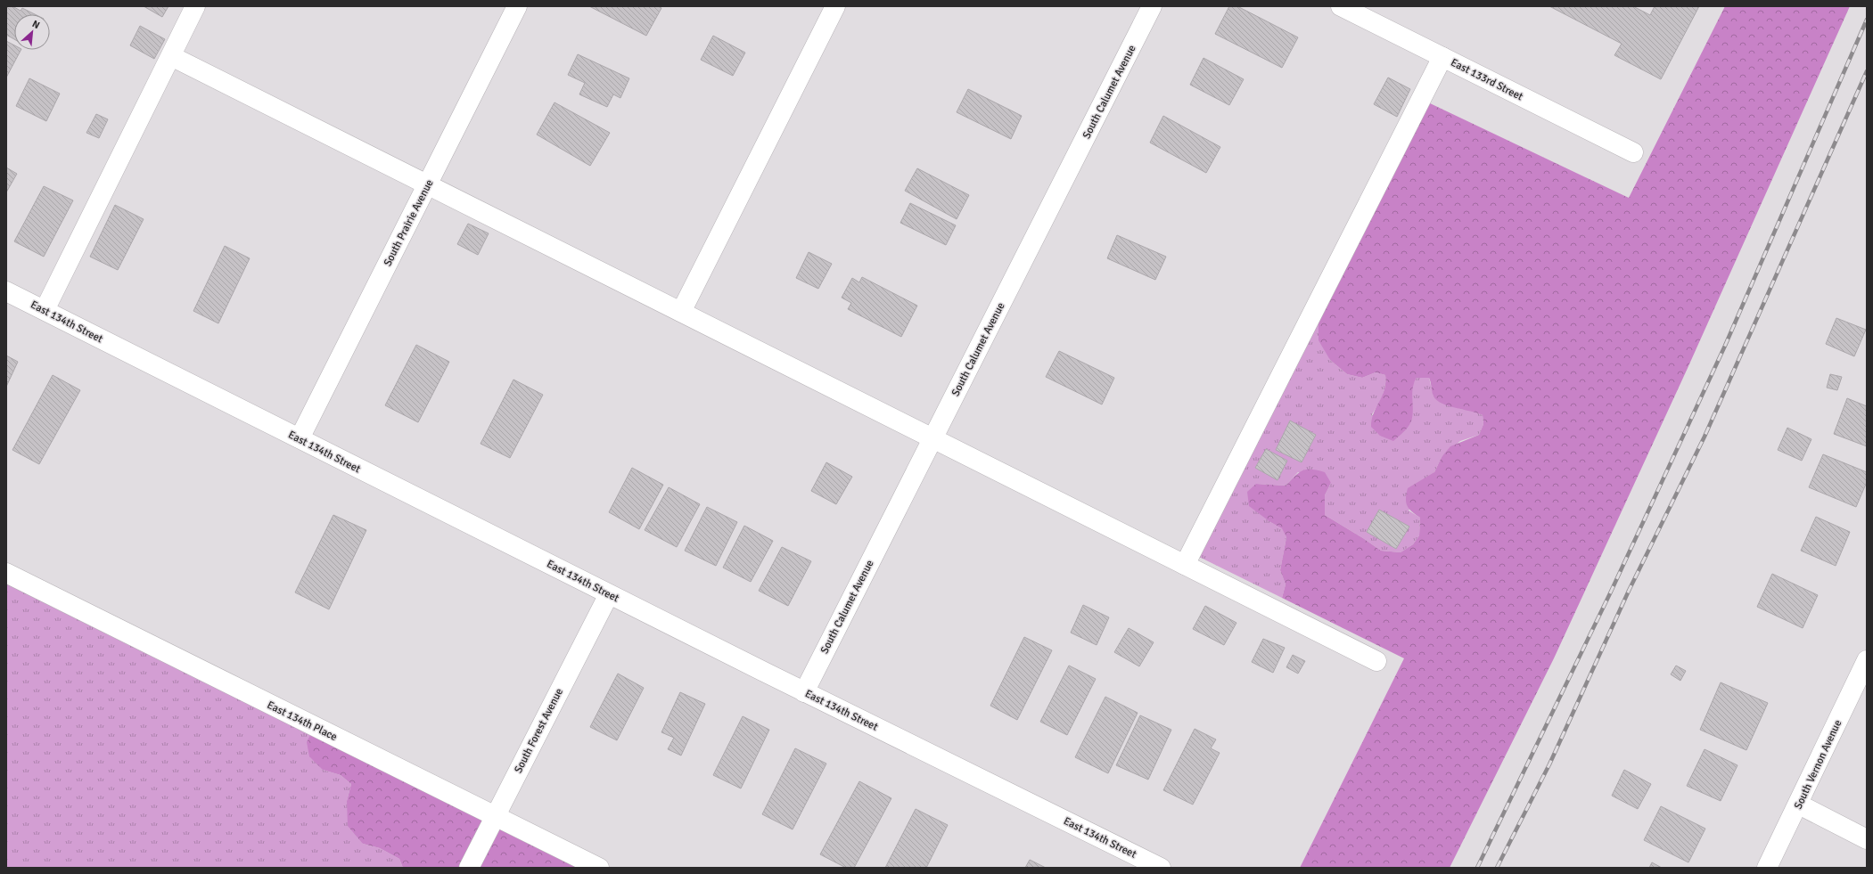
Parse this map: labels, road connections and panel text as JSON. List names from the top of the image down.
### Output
{
  "streets": {
    "street": [
      "East 133rd Street",
      "South Calumet Avenue",
      "South Prairie Avenue",
      "East 134th Street",
      "East 134th Place",
      "South Forest Avenue",
      "South Vernon Avenue"
    ]
  },
  "crossings": [
    ["South Calumet Avenue", "East 134th Street"],
    ["South Prairie Avenue", "East 134th Street"],
    ["East 134th Street", "South Forest Avenue"],
    ["East 134th Place", "South Forest Avenue"]
  ],
  "north": "top right"
}
